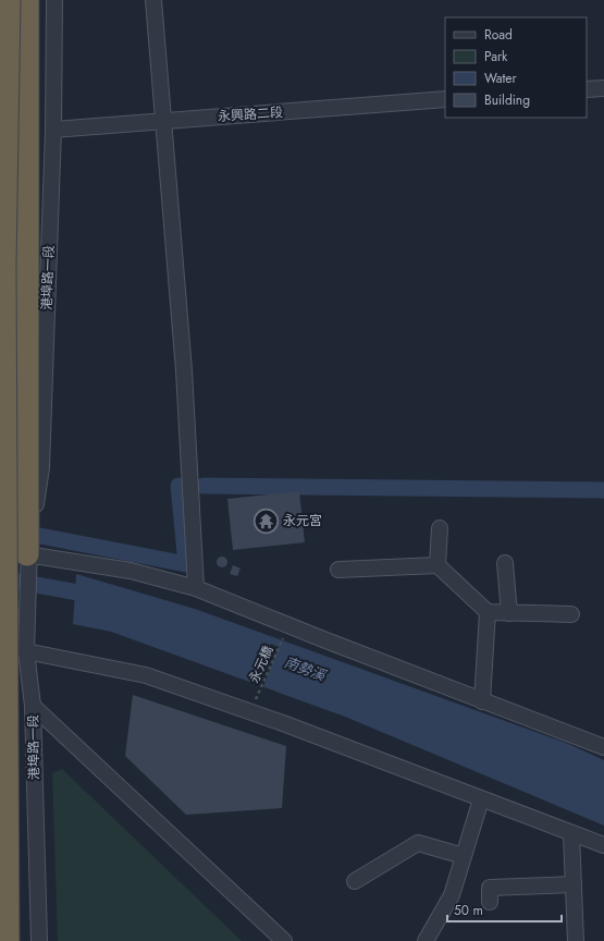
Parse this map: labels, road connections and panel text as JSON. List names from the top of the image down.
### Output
{
  "streets": {
    "street": ["永興路二段", "港埠路一段"],
    "path": ["永元橋"]
  },
  "crossings": [
    ["永興路二段", "港埠路一段"]
  ],
  "water": ["南勢溪"],
  "places": {
    "temple": ["永元宮"]
  },
  "legend": [
    "Road",
    "Park",
    "Water",
    "Building"
  ],
  "scale_bar": "50 m"
}
